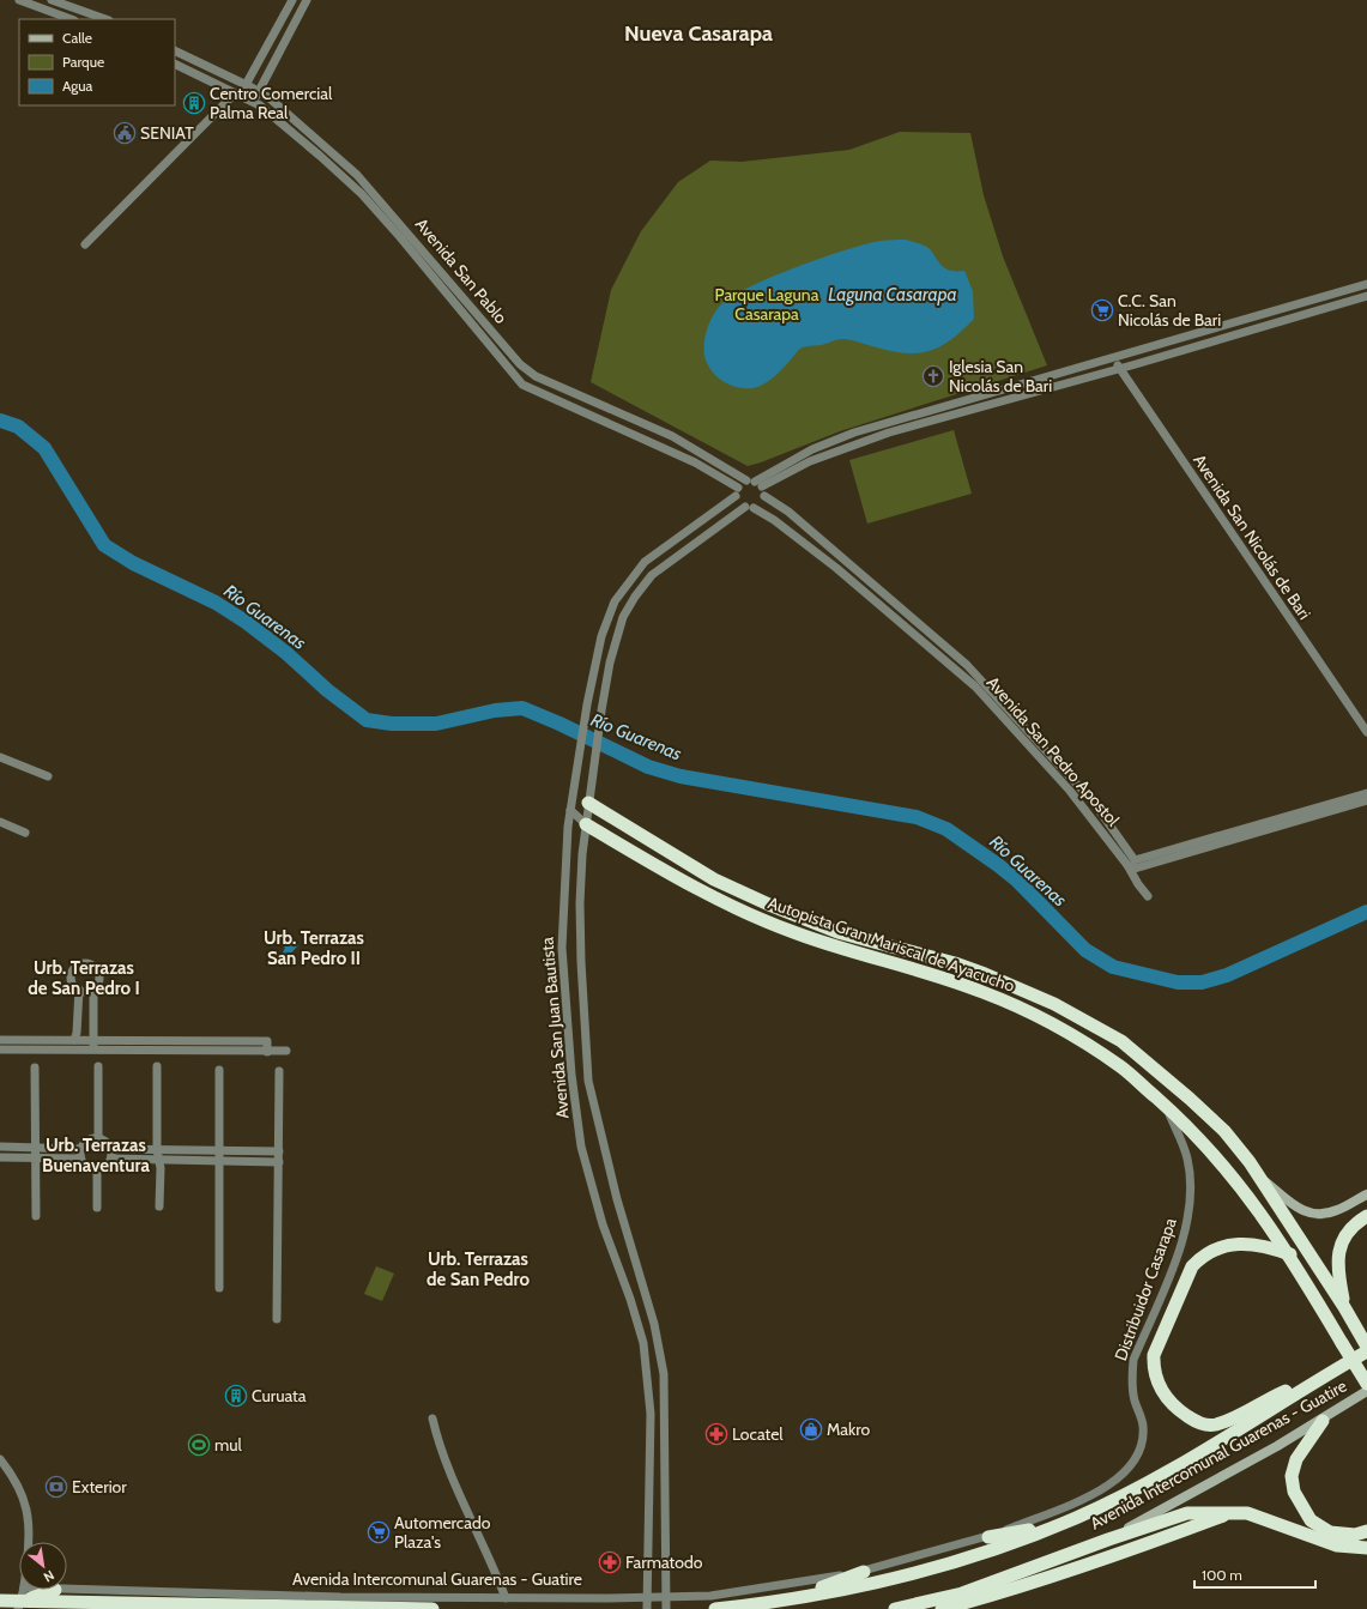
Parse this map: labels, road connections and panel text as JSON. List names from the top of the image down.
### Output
{
  "streets": {
    "highway": ["Autopista Gran Mariscal de Ayacucho", "Avenida Intercomunal Guarenas - Guatire"],
    "street": [
      "Avenida San Pablo",
      "Avenida San Nicolás de Bari",
      "Avenida San Pedro Apostol",
      "Avenida San Juan Bautista",
      "Distribuidor Casarapa"
    ]
  },
  "crossings": [
    ["Avenida San Pablo", "Avenida San Pedro Apostol"],
    ["Avenida San Pablo", "Avenida San Juan Bautista"],
    ["Avenida San Nicolás de Bari", "Avenida San Juan Bautista"],
    ["Avenida San Pedro Apostol", "Avenida San Juan Bautista"],
    ["Autopista Gran Mariscal de Ayacucho", "Avenida San Juan Bautista"],
    ["Autopista Gran Mariscal de Ayacucho", "Distribuidor Casarapa"],
    ["Avenida San Juan Bautista", "Avenida Intercomunal Guarenas - Guatire"],
    ["Distribuidor Casarapa", "Avenida Intercomunal Guarenas - Guatire"]
  ],
  "districts": [
    "Nueva Casarapa",
    "Urb. Terrazas San Pedro II",
    "Urb. Terrazas de San Pedro I",
    "Urb. Terrazas Buenaventura",
    "Urb. Terrazas de San Pedro"
  ],
  "water": ["Laguna Casarapa", "Río Guarenas"],
  "parks": ["Parque Laguna Casarapa"],
  "places": {
    "building": ["Centro Comercial Palma Real", "Curuata"],
    "public building": ["SENIAT"],
    "supermarket": ["C.C. San Nicolás de Bari", "Automercado Plaza's"],
    "church": ["Iglesia San Nicolás de Bari"],
    "shop": ["Makro"],
    "pharmacy": ["Locatel", "Farmatodo"],
    "sports": ["mul"],
    "bank": ["Exterior"]
  },
  "legend": ["Calle", "Parque", "Agua"],
  "scale_bar": "100 m",
  "north": "bottom right"
}
